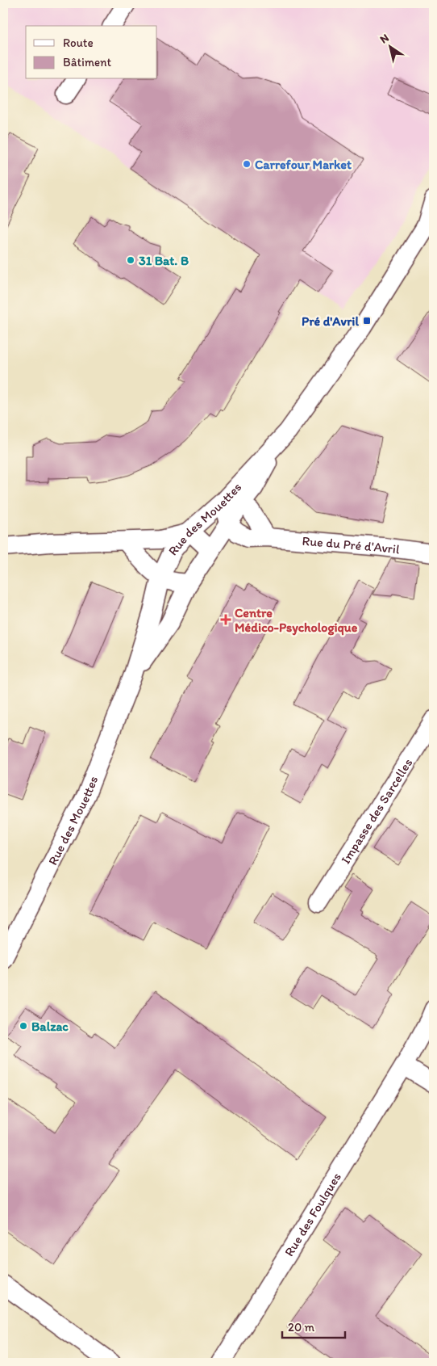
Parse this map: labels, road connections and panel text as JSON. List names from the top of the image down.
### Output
{
  "streets": {
    "street": [
      "Rue des Mouettes",
      "Rue du Pré d'Avril",
      "Impasse des Sarcelles",
      "Rue des Foulques"
    ]
  },
  "crossings": [
    ["Rue des Mouettes", "Rue du Pré d'Avril"]
  ],
  "places": {
    "other": ["Carrefour Market", "31 Bat. B", "Balzac"],
    "transit": ["Pré d'Avril"],
    "health": ["Centre Médico-Psychologique"]
  },
  "legend": ["Route", "Bâtiment"],
  "scale_bar": "20 m",
  "north": "top left"
}
